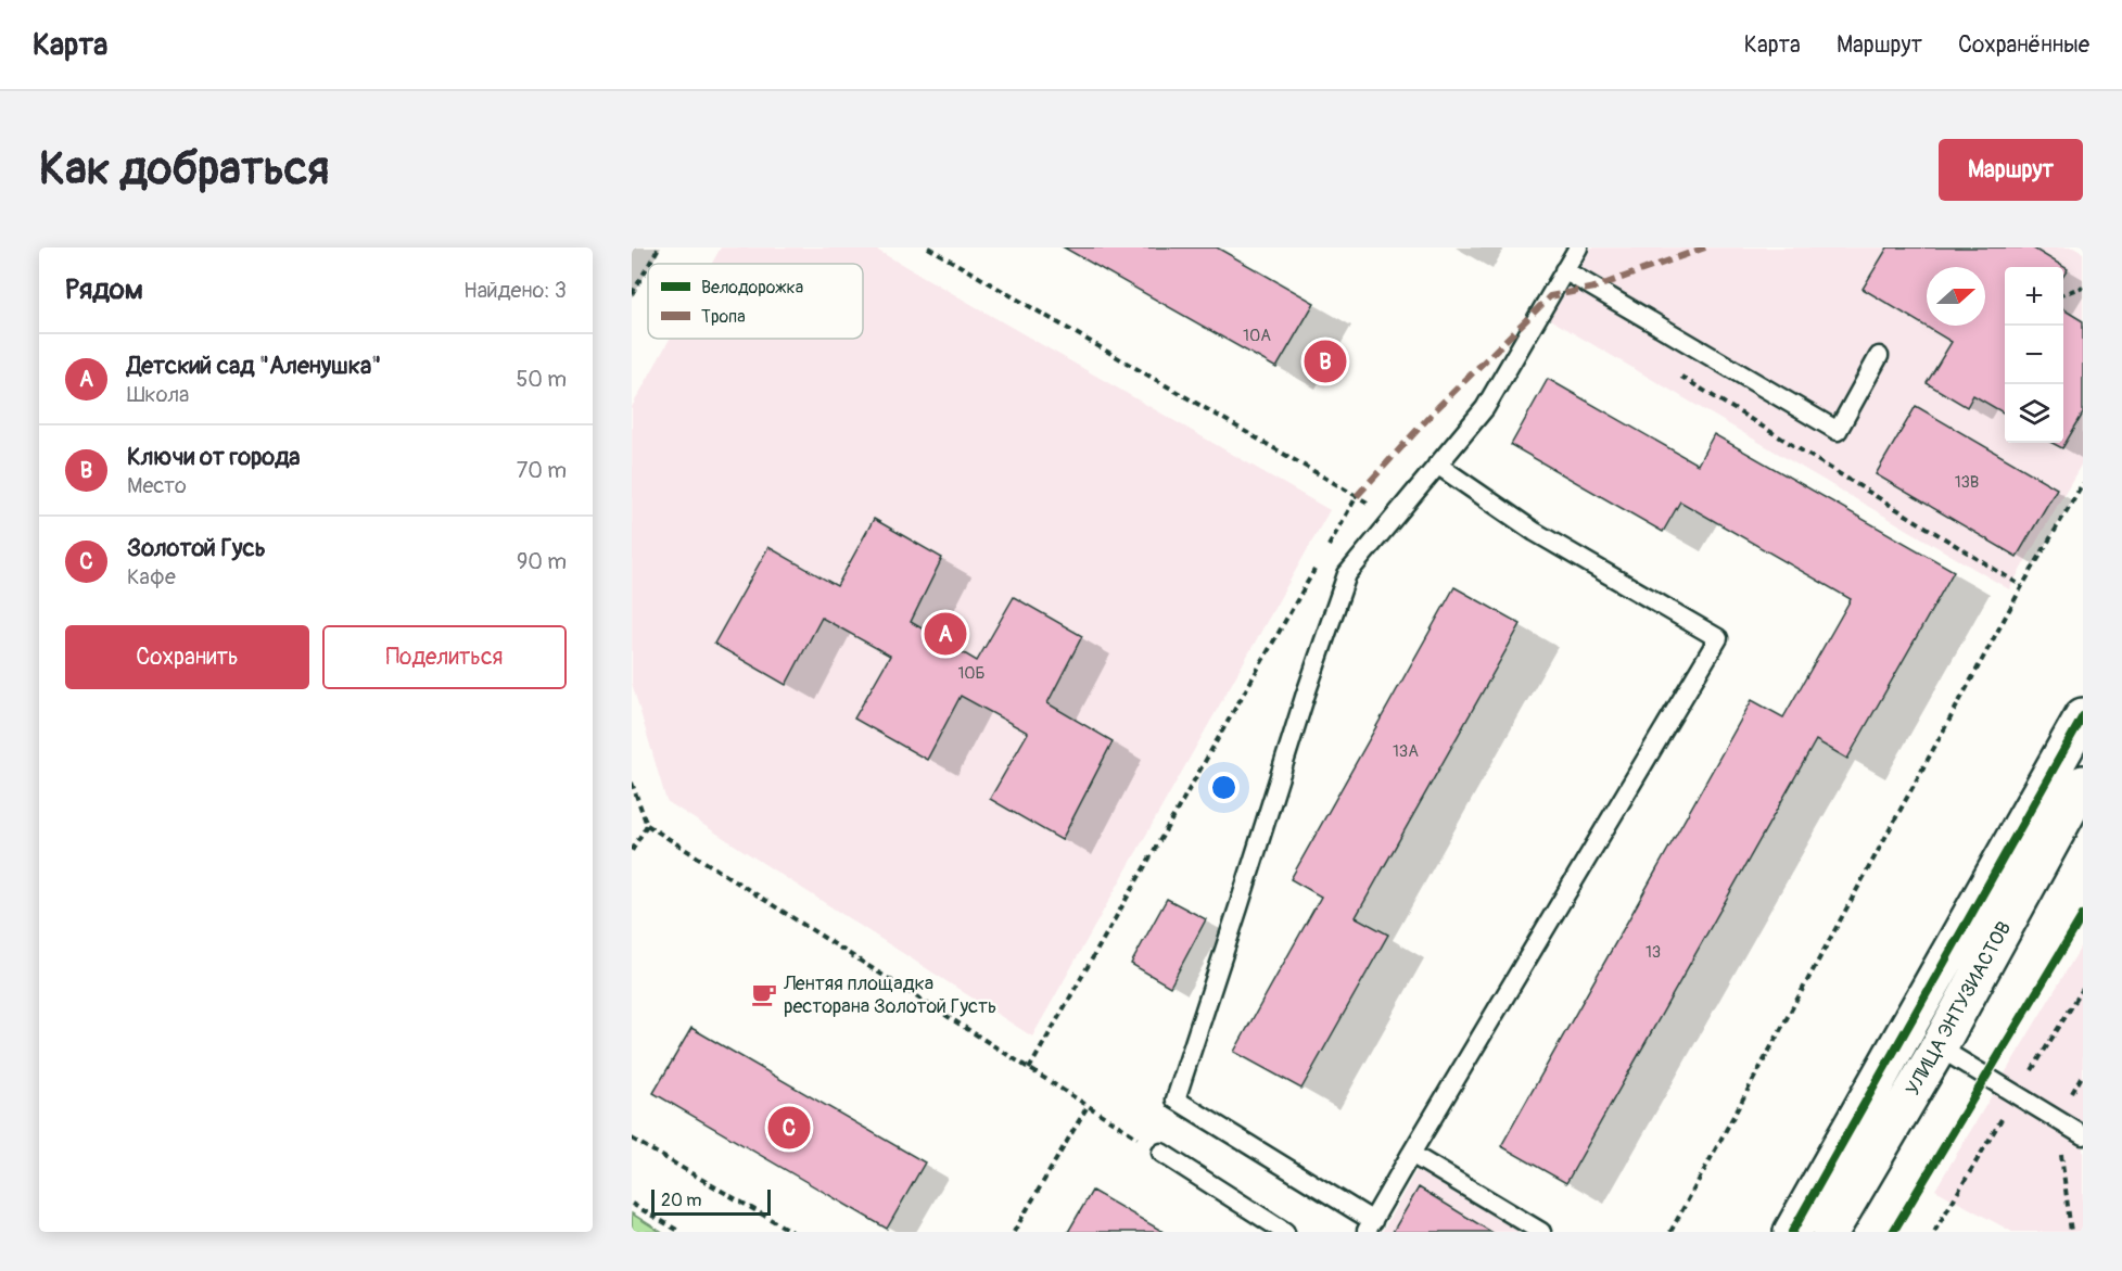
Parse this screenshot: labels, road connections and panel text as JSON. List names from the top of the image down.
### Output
{
  "streets": {
    "street": ["УЛИЦА ЭНТУЗИАСТОВ"]
  },
  "places": {
    "cafe": ["Лентяя площадка ресторана Золотой Густь"]
  },
  "house_numbers": [
    "10А",
    "13В",
    "10Б",
    "13А",
    "13"
  ],
  "legend": ["Велодорожка", "Тропа"],
  "scale_bar": "20 m",
  "north": "right",
  "page": {
    "header": "Карта",
    "nav": ["Карта", "Маршрут", "Сохранённые"],
    "buttons": [
      "Маршрут",
      ["Сохранить", "Поделиться"]
    ],
    "title": "Как добраться",
    "heading": ["Рядом", "Найдено: 3"],
    "map_buttons": ["+", "−"],
    "list": [
      {
        "mark": "A",
        "name": "Детский сад \"Аленушка\"",
        "note": "Школа",
        "value": "50 m"
      },
      {
        "mark": "B",
        "name": "Ключи от города",
        "note": "Место",
        "value": "70 m"
      },
      {
        "mark": "C",
        "name": "Золотой Гусь",
        "note": "Кафе",
        "value": "90 m"
      }
    ],
    "pins": ["B", "A", "C"],
    "scale": "20 m"
  }
}
